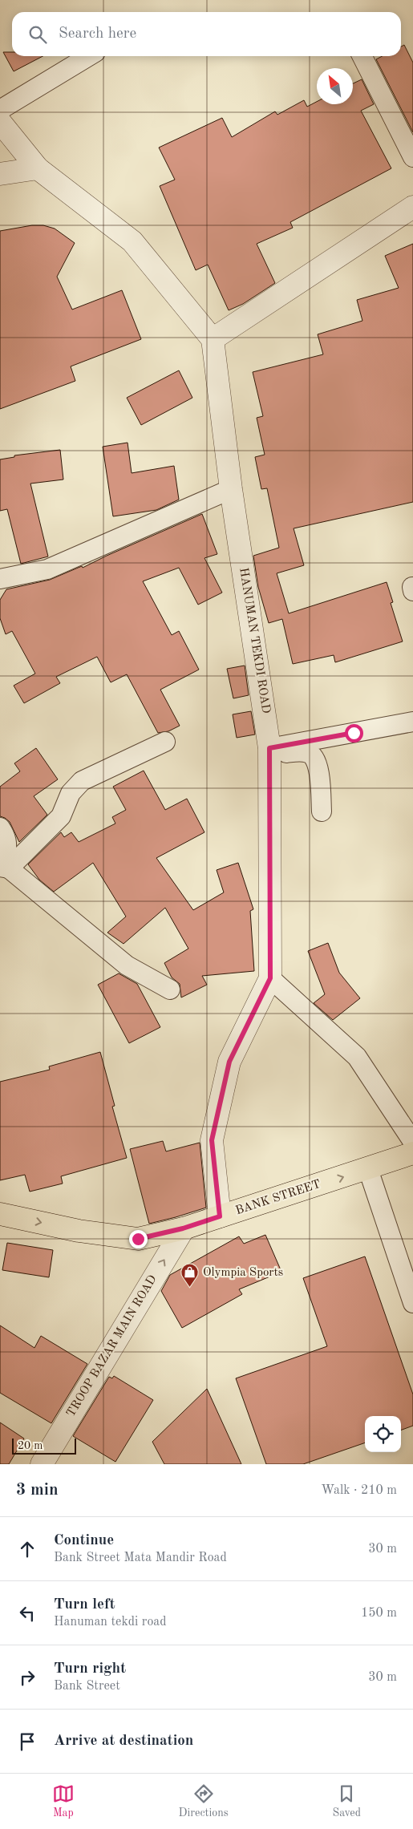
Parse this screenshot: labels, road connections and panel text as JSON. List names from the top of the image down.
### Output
{
  "streets": {
    "main road": ["BANK STREET"],
    "street": ["HANUMAN TEKDI ROAD", "TROOP BAZAR MAIN ROAD"]
  },
  "crossings": [
    ["HANUMAN TEKDI ROAD", "BANK STREET"],
    ["BANK STREET", "TROOP BAZAR MAIN ROAD"]
  ],
  "one_way": ["BANK STREET", "TROOP BAZAR MAIN ROAD"],
  "places": {
    "shop": ["Olympia Sports"]
  },
  "scale_bar": "20 m",
  "north": "top left",
  "page": {
    "search": "Search here",
    "scale": "20 m",
    "heading": ["3 min", "Walk · 210 m"],
    "list": [
      ["Continue", "Bank Street Mata Mandir Road", "30 m"],
      ["Turn left", "Hanuman tekdi road", "150 m"],
      ["Turn right", "Bank Street", "30 m"],
      "Arrive at destination"
    ],
    "nav": ["Map", "Directions", "Saved"]
  }
}
